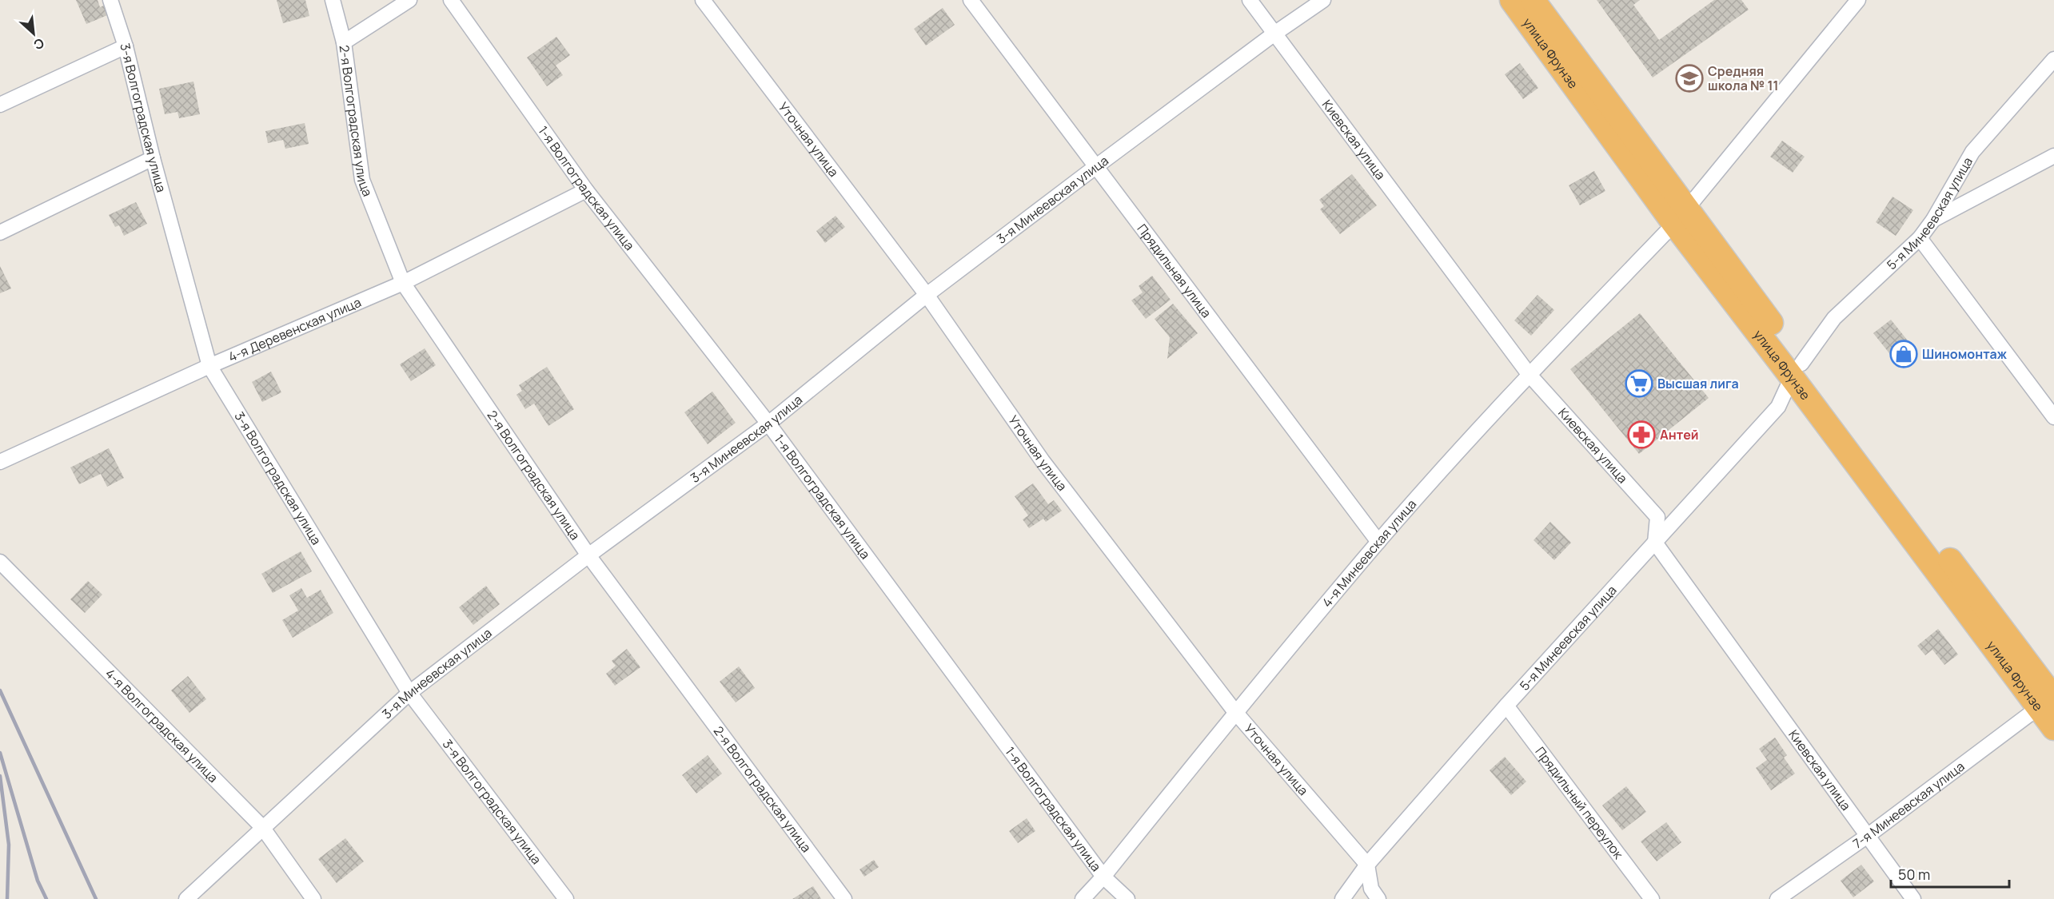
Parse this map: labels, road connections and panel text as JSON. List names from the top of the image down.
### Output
{
  "streets": {
    "highway": ["улица Фрунзе"],
    "street": [
      "3-я Волгоградская улица",
      "2-я Волгоградская улица",
      "Уточная улица",
      "Киевская улица",
      "1-я Волгоградская улица",
      "3-я Минеевская улица",
      "5-я Минеевская улица",
      "Прядильная улица",
      "4-я Деревенская улица",
      "4-я Минеевская улица",
      "4-я Волгоградская улица",
      "Прядильный переулок",
      "7-я Минеевская улица"
    ]
  },
  "crossings": [
    ["улица Фрунзе", "5-я Минеевская улица"],
    ["улица Фрунзе", "4-я Минеевская улица"],
    ["улица Фрунзе", "7-я Минеевская улица"],
    ["3-я Волгоградская улица", "3-я Минеевская улица"],
    ["3-я Волгоградская улица", "4-я Деревенская улица"],
    ["2-я Волгоградская улица", "3-я Минеевская улица"],
    ["2-я Волгоградская улица", "4-я Деревенская улица"],
    ["Уточная улица", "3-я Минеевская улица"],
    ["Уточная улица", "5-я Минеевская улица"],
    ["Уточная улица", "4-я Минеевская улица"],
    ["Киевская улица", "3-я Минеевская улица"],
    ["Киевская улица", "5-я Минеевская улица"],
    ["Киевская улица", "4-я Минеевская улица"],
    ["Киевская улица", "7-я Минеевская улица"],
    ["1-я Волгоградская улица", "3-я Минеевская улица"],
    ["1-я Волгоградская улица", "4-я Деревенская улица"],
    ["1-я Волгоградская улица", "4-я Минеевская улица"],
    ["3-я Минеевская улица", "Прядильная улица"],
    ["3-я Минеевская улица", "4-я Волгоградская улица"],
    ["5-я Минеевская улица", "Прядильный переулок"],
    ["Прядильная улица", "4-я Минеевская улица"]
  ],
  "places": {
    "school or university": ["Средняя школа № 11"],
    "shop": ["Шиномонтаж"],
    "supermarket": ["Высшая лига"],
    "pharmacy": ["Антей"]
  },
  "scale_bar": "50 m",
  "north": "bottom right"
}
